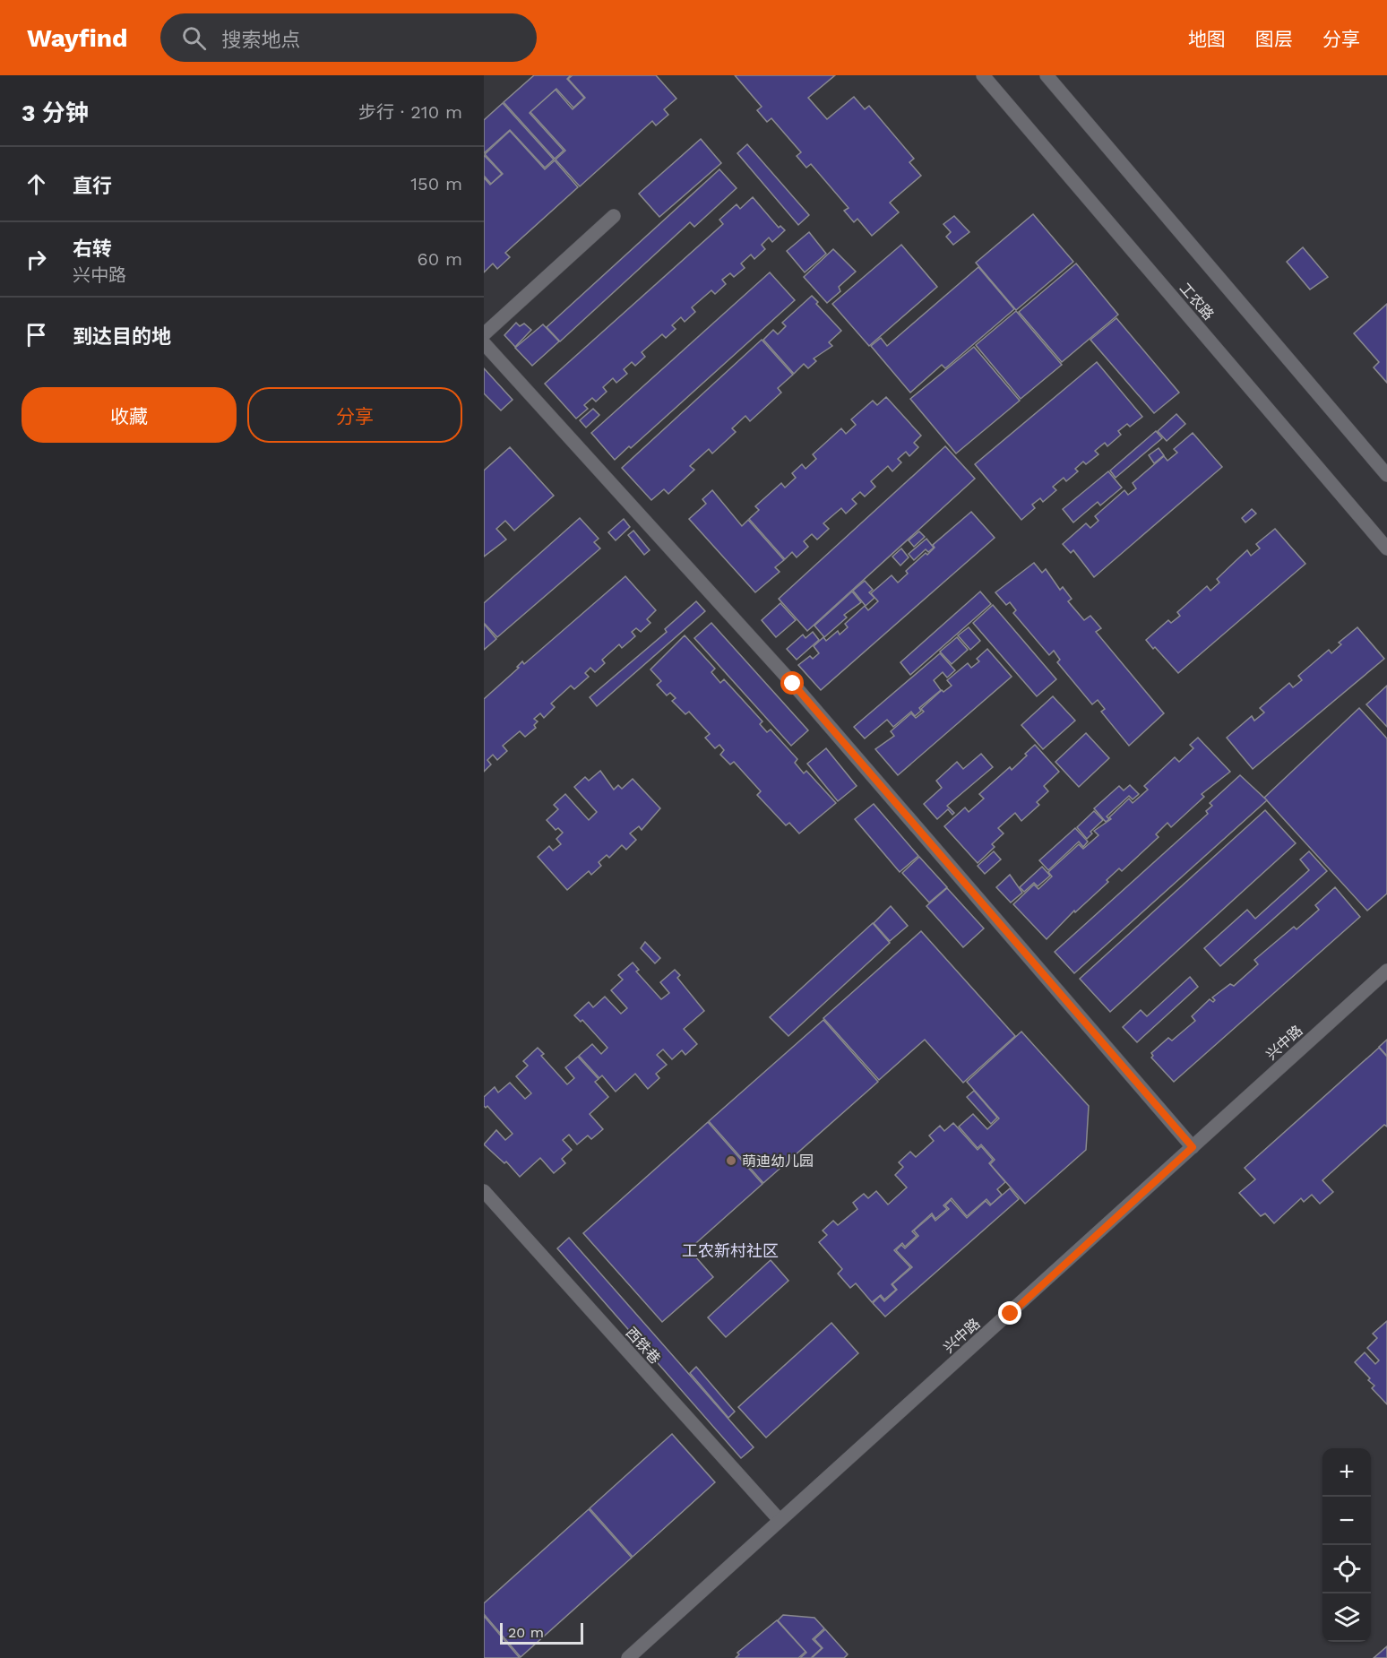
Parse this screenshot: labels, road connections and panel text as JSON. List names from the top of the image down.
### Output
{
  "streets": {
    "street": ["工农路", "兴中路", "西铁巷"]
  },
  "crossings": [
    ["兴中路", "西铁巷"]
  ],
  "districts": ["工农新村社区"],
  "places": ["萌迪幼儿园"],
  "scale_bar": "20 m",
  "page": {
    "header": "Wayfind",
    "search": "搜索地点",
    "nav": ["地图", "图层", "分享"],
    "heading": ["3 分钟", "步行 · 210 m"],
    "list": [
      ["直行", "150 m"],
      ["右转", "兴中路", "60 m"],
      "到达目的地"
    ],
    "buttons": ["收藏", "分享"],
    "map_buttons": ["+", "−"],
    "scale": "20 m"
  }
}
